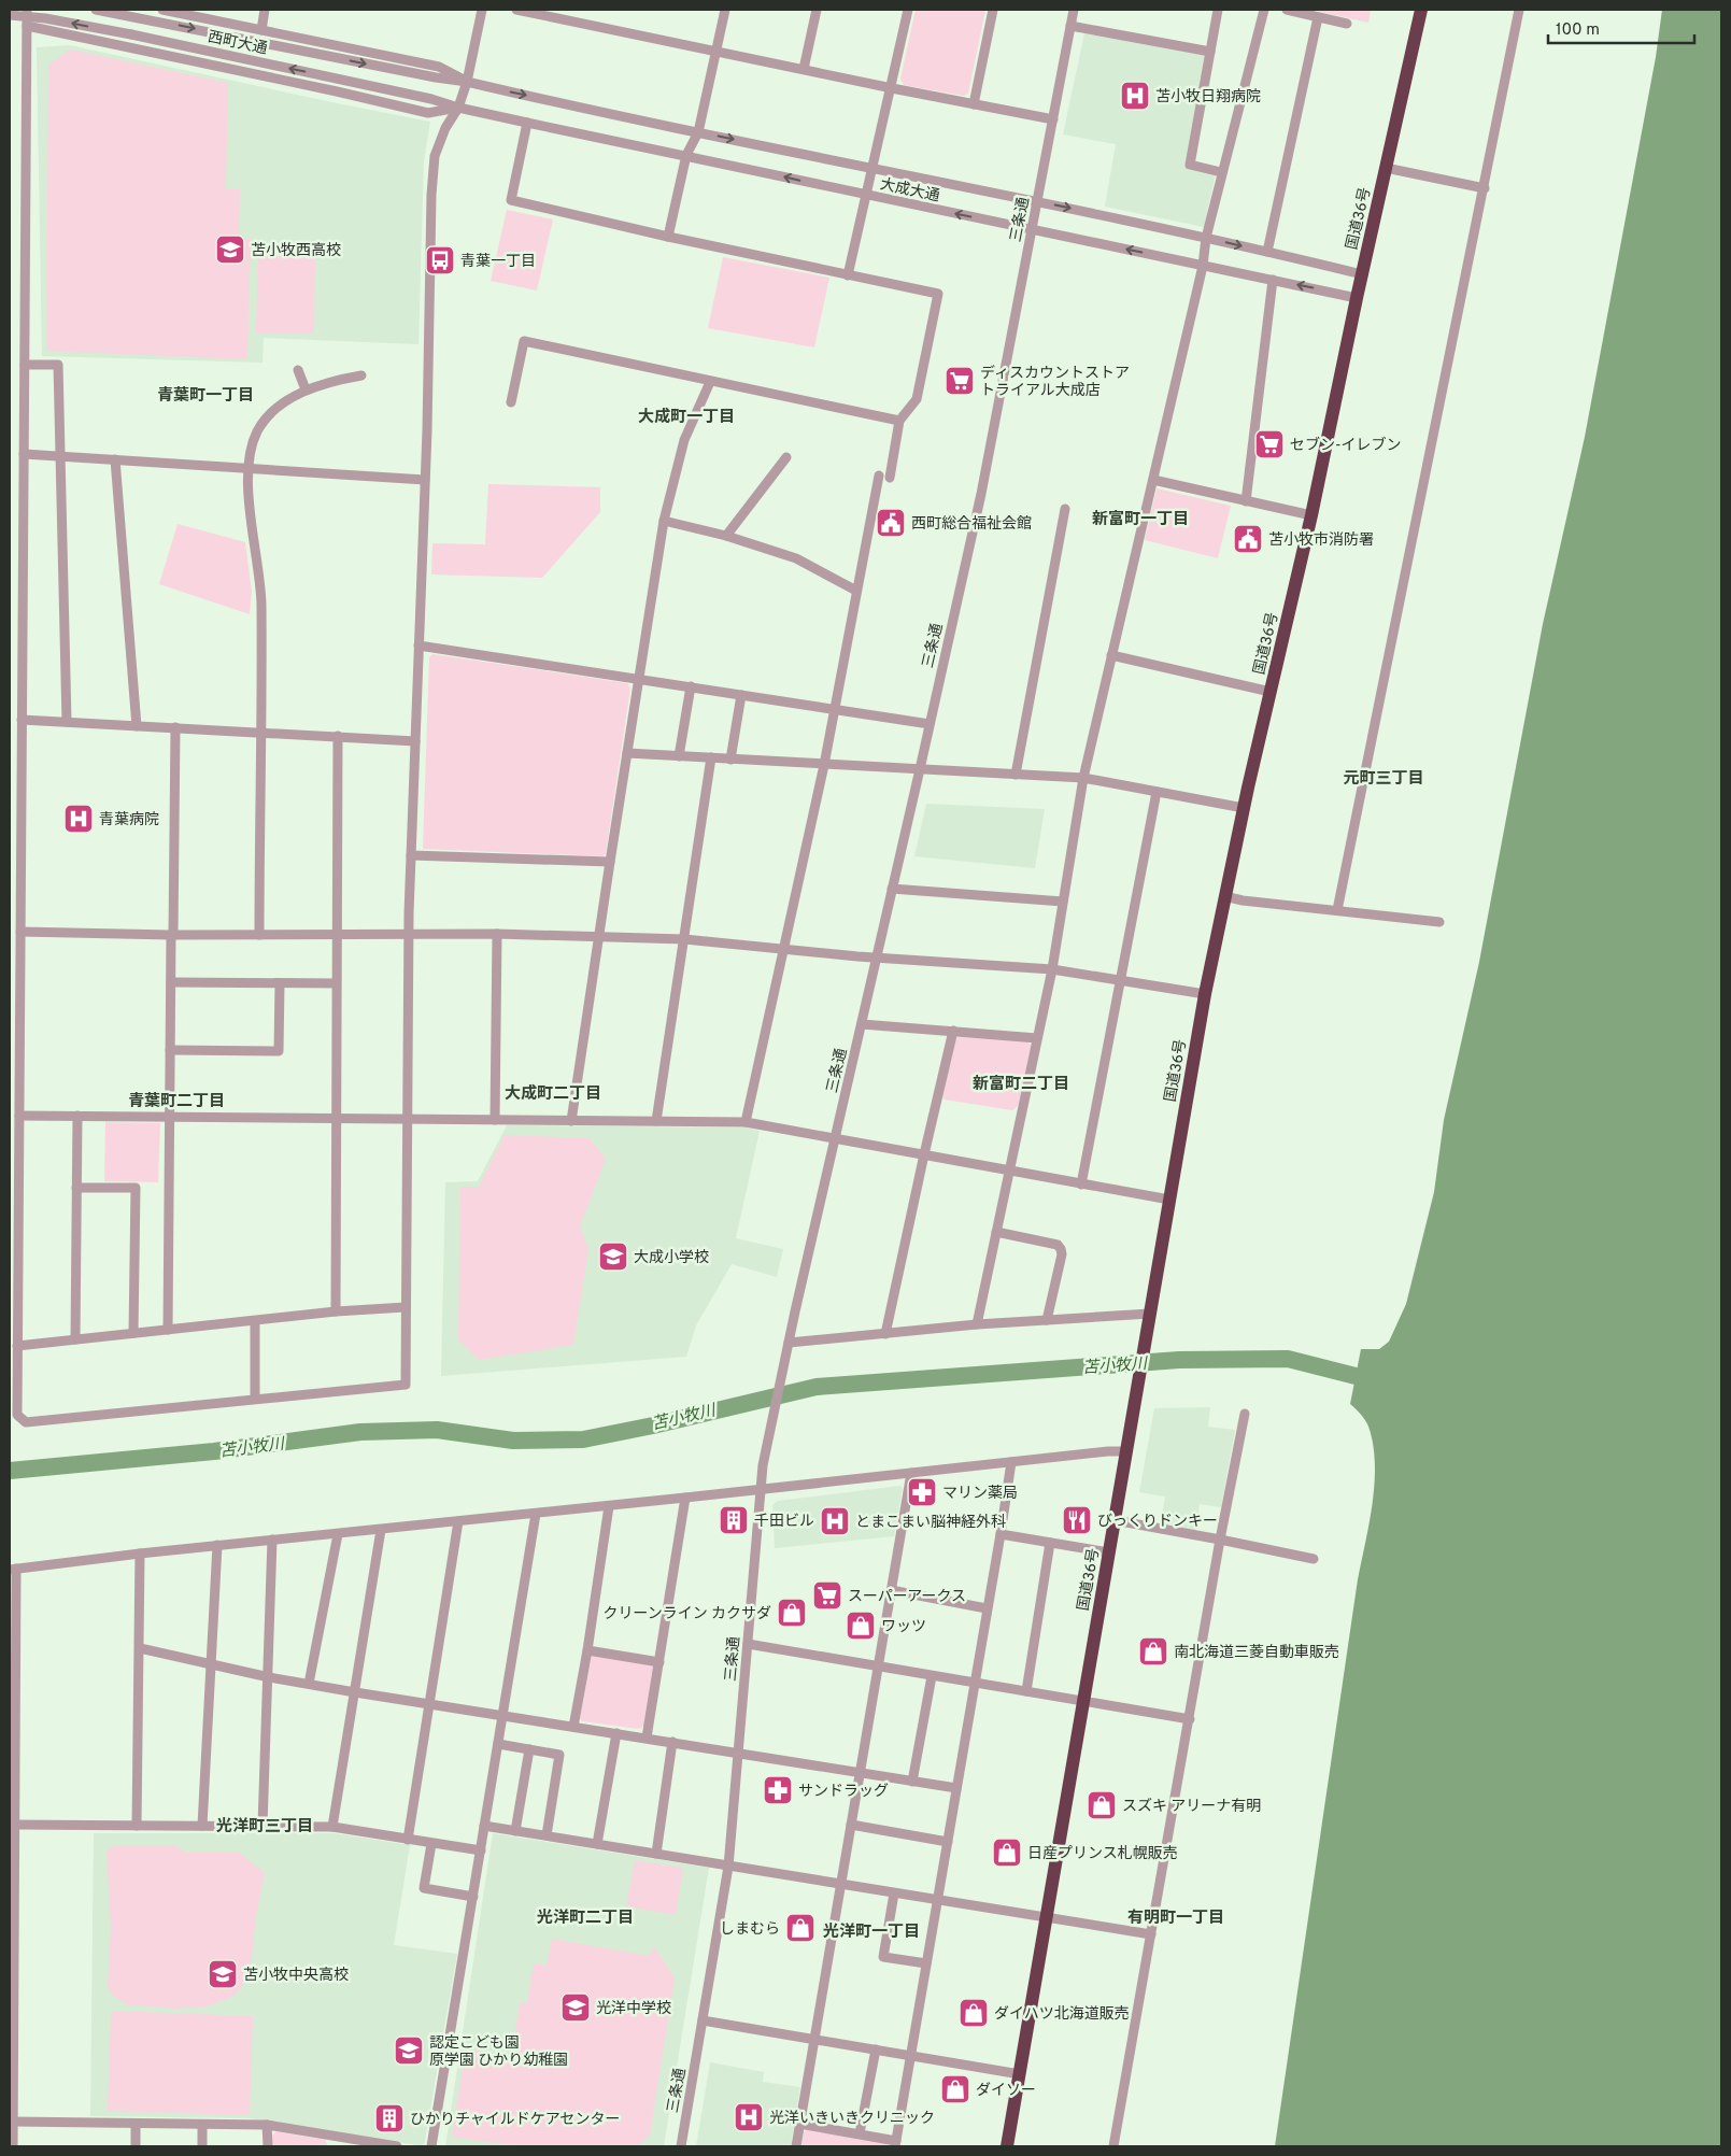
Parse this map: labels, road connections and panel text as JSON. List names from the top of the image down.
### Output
{
  "streets": {
    "highway": ["国道36号"],
    "street": ["西町大通", "大成大通", "三条通"]
  },
  "crossings": [
    ["西町大通", "大成大通"],
    ["大成大通", "国道36号"],
    ["大成大通", "三条通"]
  ],
  "districts": [
    "青葉町一丁目",
    "大成町一丁目",
    "新富町一丁目",
    "元町三丁目",
    "新富町二丁目",
    "大成町二丁目",
    "青葉町二丁目",
    "光洋町三丁目",
    "光洋町二丁目",
    "有明町一丁目",
    "光洋町一丁目"
  ],
  "water": ["苫小牧川"],
  "places": {
    "hospital": [
      "苫小牧日翔病院",
      "青葉病院",
      "とまこまい脳神経外科",
      "光洋いきいきクリニック"
    ],
    "school or university": [
      "苫小牧西高校",
      "大成小学校",
      "苫小牧中央高校",
      "光洋中学校",
      "認定こども園 原学園 ひかり幼稚園"
    ],
    "bus stop": ["青葉一丁目"],
    "supermarket": ["ディスカウントストア トライアル大成店", "セブン-イレブン", "スーパーアークス"],
    "public building": ["西町総合福祉会館", "苫小牧市消防署"],
    "pharmacy": ["マリン薬局", "サンドラッグ"],
    "building": ["千田ビル", "ひかりチャイルドケアセンター"],
    "restaurant": ["びっくりドンキー"],
    "shop": [
      "クリーンライン カクサダ",
      "ワッツ",
      "南北海道三菱自動車販売",
      "スズキ アリーナ有明",
      "日産プリンス札幌販売",
      "しまむら",
      "ダイハツ北海道販売",
      "ダイソー"
    ]
  },
  "scale_bar": "100 m"
}
